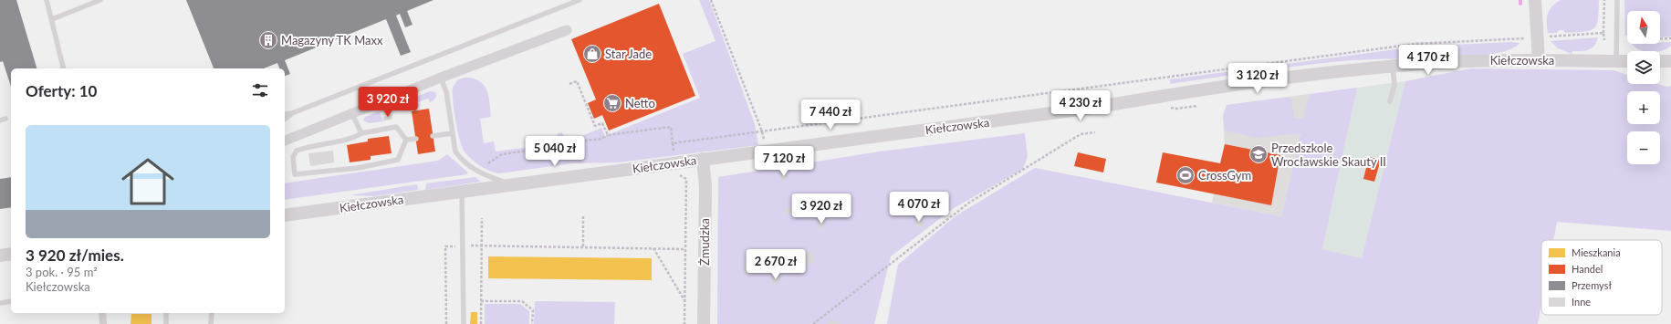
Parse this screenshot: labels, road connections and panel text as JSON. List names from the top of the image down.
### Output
{
  "streets": {
    "street": ["Kiełczowska", "Żmudzka"]
  },
  "crossings": [
    ["Kiełczowska", "Żmudzka"]
  ],
  "places": {
    "building": ["Magazyny TK Maxx"],
    "shop": ["Star Jade"],
    "supermarket": ["Netto"],
    "school or university": ["Przedszkole Wrocławskie Skauty II"],
    "sports": ["CrossGym"]
  },
  "legend": [
    "Mieszkania",
    "Handel",
    "Przemysł",
    "Inne"
  ],
  "north": "top",
  "page": {
    "map_buttons": ["+", "−"],
    "price": [
      "4 170 zł",
      "3 120 zł",
      "3 920 zł",
      "4 230 zł",
      "7 440 zł",
      "5 040 zł",
      "7 120 zł",
      "4 070 zł",
      "3 920 zł",
      "2 670 zł"
    ],
    "heading": "Oferty: 10",
    "list": [
      {
        "name": "3 920 zł/mies.",
        "note": "3 pok. · 95 m² · Kiełczowska"
      }
    ]
  }
}
